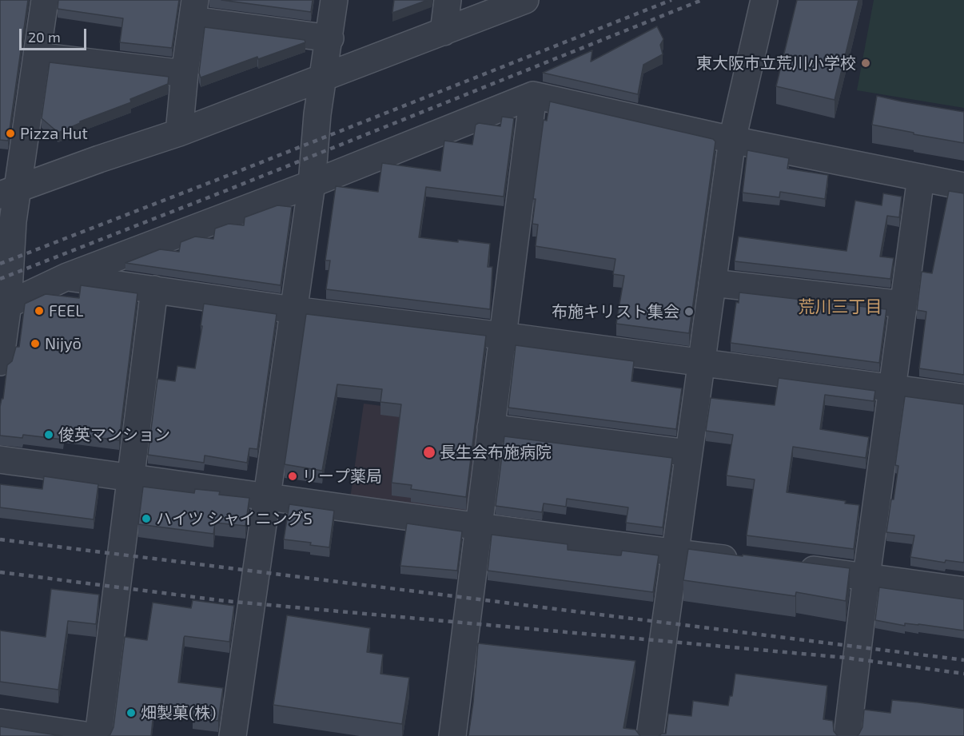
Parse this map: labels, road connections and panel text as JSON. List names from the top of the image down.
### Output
{
  "districts": ["荒川三丁目"],
  "places": [
    "東大阪市立荒川小学校",
    "Pizza Hut",
    "FEEL",
    "布施キリスト集会",
    "Nijyō",
    "俊英マンション",
    "長生会布施病院",
    "リープ薬局",
    "ハイツ シャイニングS",
    "畑製菓(株)"
  ],
  "scale_bar": "20 m"
}
